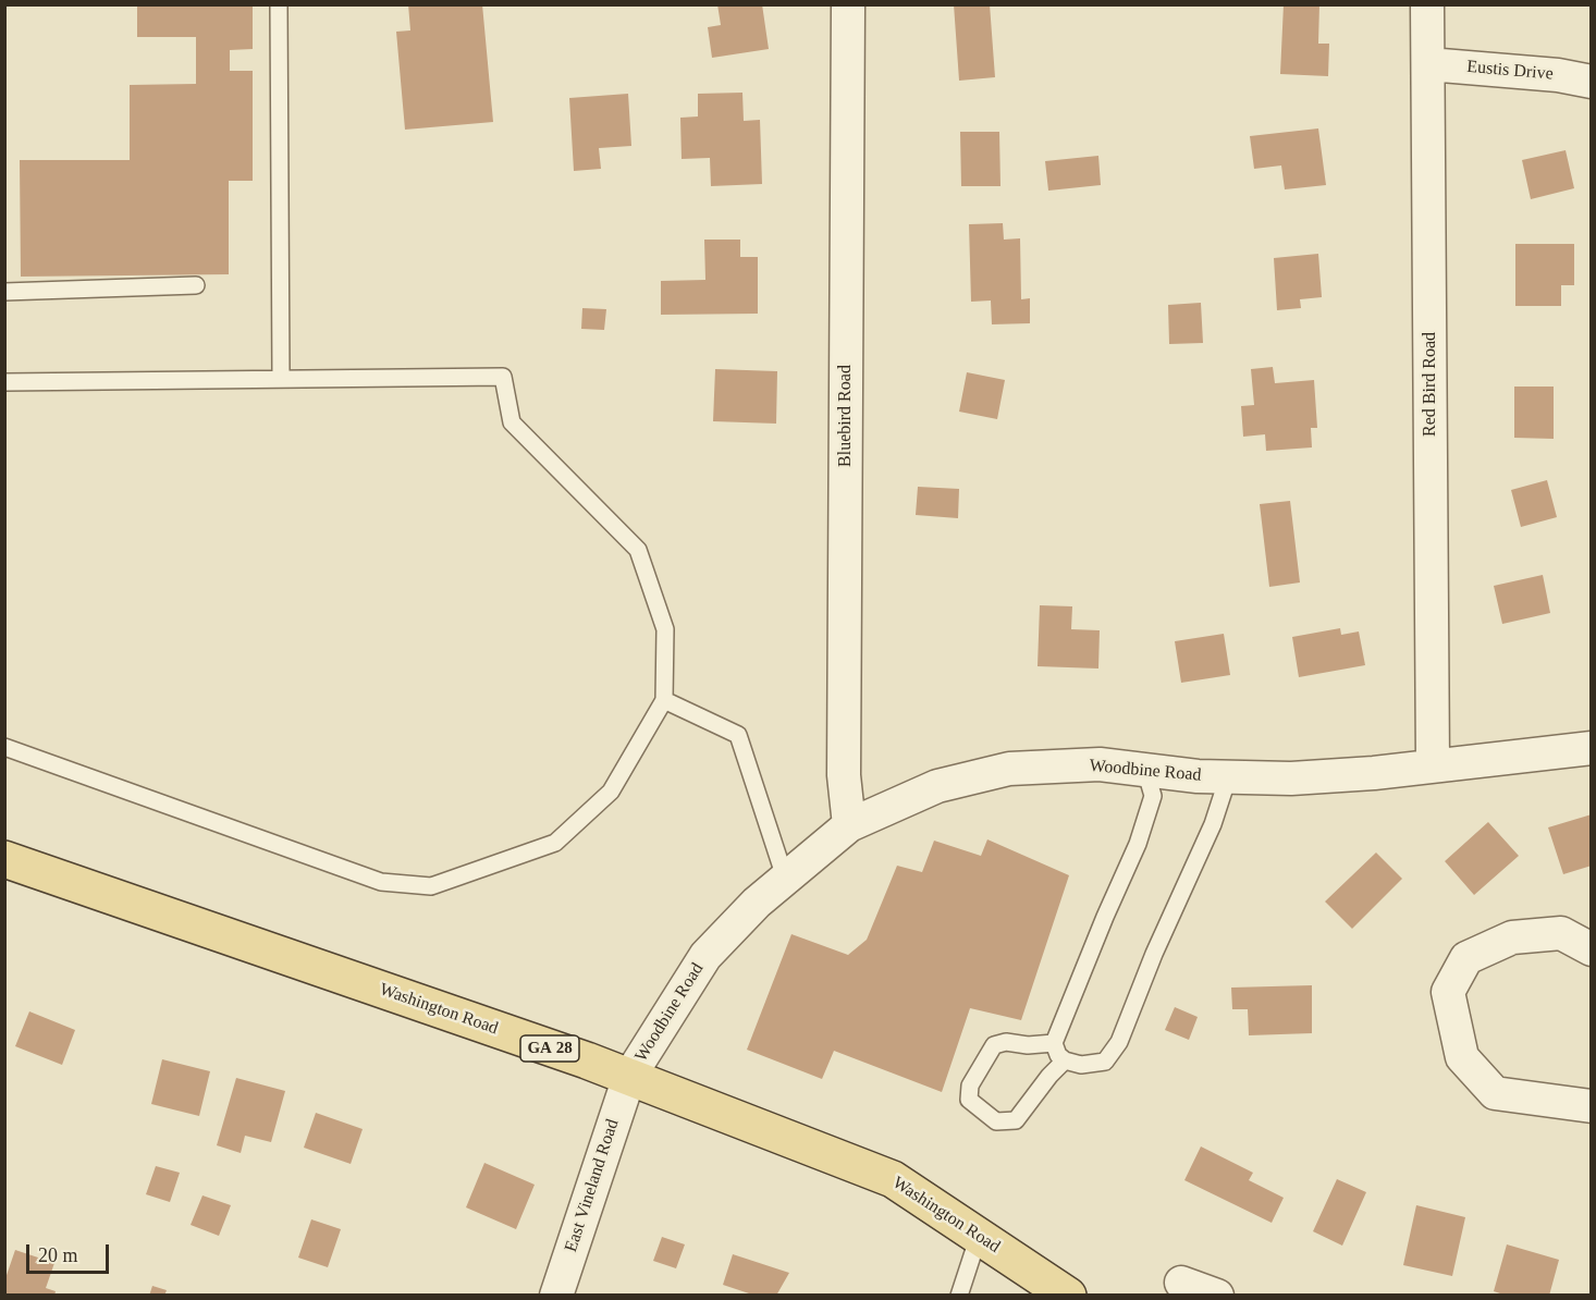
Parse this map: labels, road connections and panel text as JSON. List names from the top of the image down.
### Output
{
  "streets": {
    "main road": ["Washington Road", "GA 28"],
    "street": [
      "Eustis Drive",
      "Red Bird Road",
      "Bluebird Road",
      "Woodbine Road",
      "East Vineland Road"
    ]
  },
  "crossings": [
    ["Eustis Drive", "Red Bird Road"],
    ["Red Bird Road", "Woodbine Road"],
    ["Bluebird Road", "Woodbine Road"],
    ["Woodbine Road", "Washington Road"],
    ["Woodbine Road", "East Vineland Road"],
    ["Washington Road", "East Vineland Road"]
  ],
  "scale_bar": "20 m"
}
